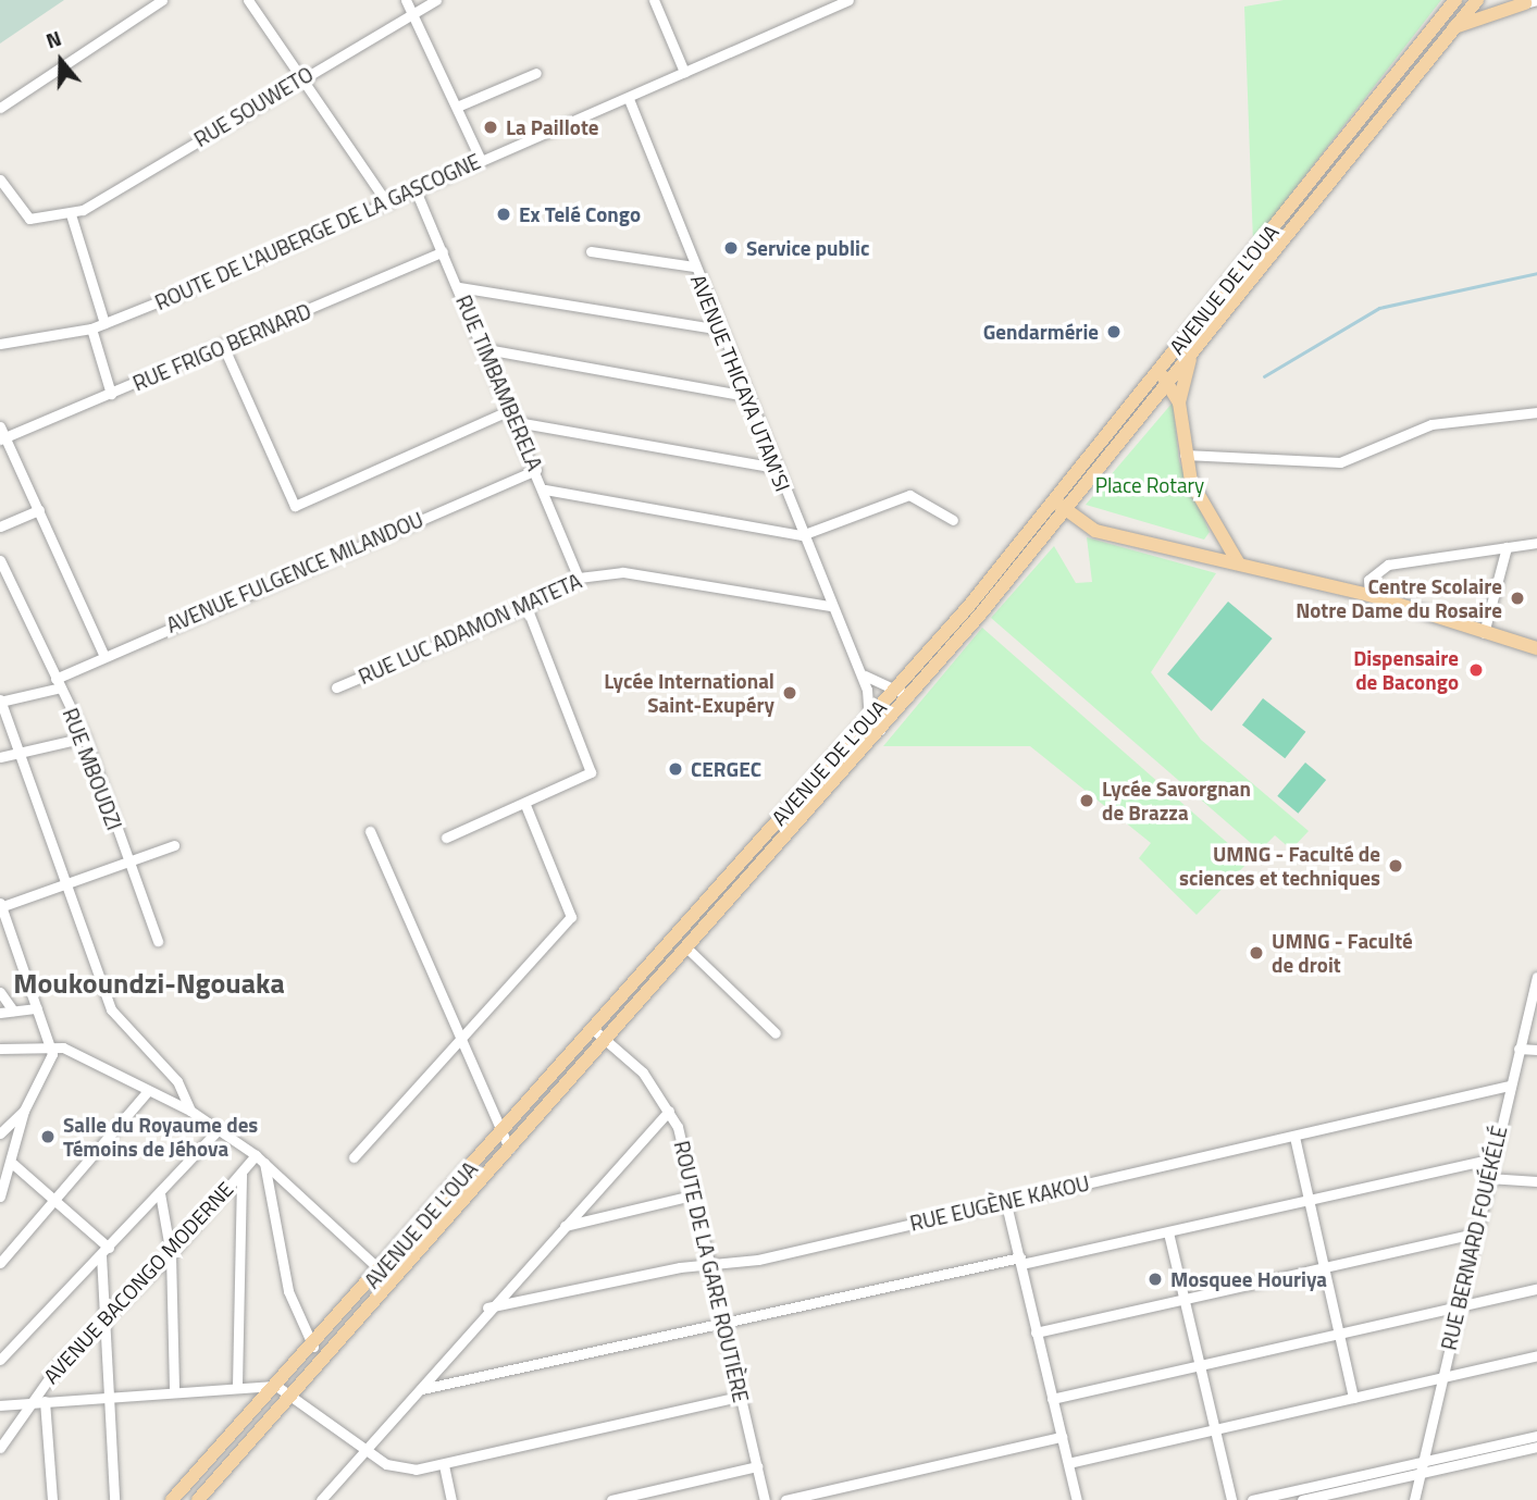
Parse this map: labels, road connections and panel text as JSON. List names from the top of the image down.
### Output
{
  "streets": {
    "main road": ["AVENUE DE L'OUA"],
    "street": [
      "RUE SOUWETO",
      "ROUTE DE L'AUBERGE DE LA GASCOGNE",
      "RUE FRIGO BERNARD",
      "RUE TIMBAMBERELA",
      "AVENUE THICAYA UTAM'SI",
      "AVENUE FULGENCE MILANDOU",
      "RUE LUC ADAMON MATETA",
      "RUE MBOUDZI",
      "RUE EUGÈNE KAKOU",
      "RUE BERNARD FOUÉKÉLÉ",
      "ROUTE DE LA GARE ROUTIÈRE",
      "AVENUE BACONGO MODERNE"
    ]
  },
  "crossings": [
    ["ROUTE DE L'AUBERGE DE LA GASCOGNE", "RUE TIMBAMBERELA"],
    ["ROUTE DE L'AUBERGE DE LA GASCOGNE", "AVENUE THICAYA UTAM'SI"],
    ["AVENUE DE L'OUA", "AVENUE THICAYA UTAM'SI"],
    ["AVENUE DE L'OUA", "ROUTE DE LA GARE ROUTIÈRE"],
    ["RUE FRIGO BERNARD", "RUE TIMBAMBERELA"],
    ["RUE TIMBAMBERELA", "AVENUE FULGENCE MILANDOU"],
    ["RUE TIMBAMBERELA", "RUE LUC ADAMON MATETA"],
    ["AVENUE THICAYA UTAM'SI", "RUE LUC ADAMON MATETA"],
    ["AVENUE FULGENCE MILANDOU", "RUE MBOUDZI"],
    ["RUE EUGÈNE KAKOU", "RUE BERNARD FOUÉKÉLÉ"],
    ["RUE EUGÈNE KAKOU", "ROUTE DE LA GARE ROUTIÈRE"]
  ],
  "districts": ["Moukoundzi-Ngouaka"],
  "parks": ["Place Rotary"],
  "places": [
    "La Paillote",
    "Ex Telé Congo",
    "Service public",
    "Gendarmérie",
    "Centre Scolaire Notre Dame du Rosaire",
    "Dispensaire de Bacongo",
    "Lycée International Saint-Exupéry",
    "CERGEC",
    "Lycée Savorgnan de Brazza",
    "UMNG - Faculté de sciences et techniques",
    "UMNG - Faculté de droit",
    "Salle du Royaume des Témoins de Jéhova",
    "Mosquee Houriya"
  ],
  "north": "top"
}
